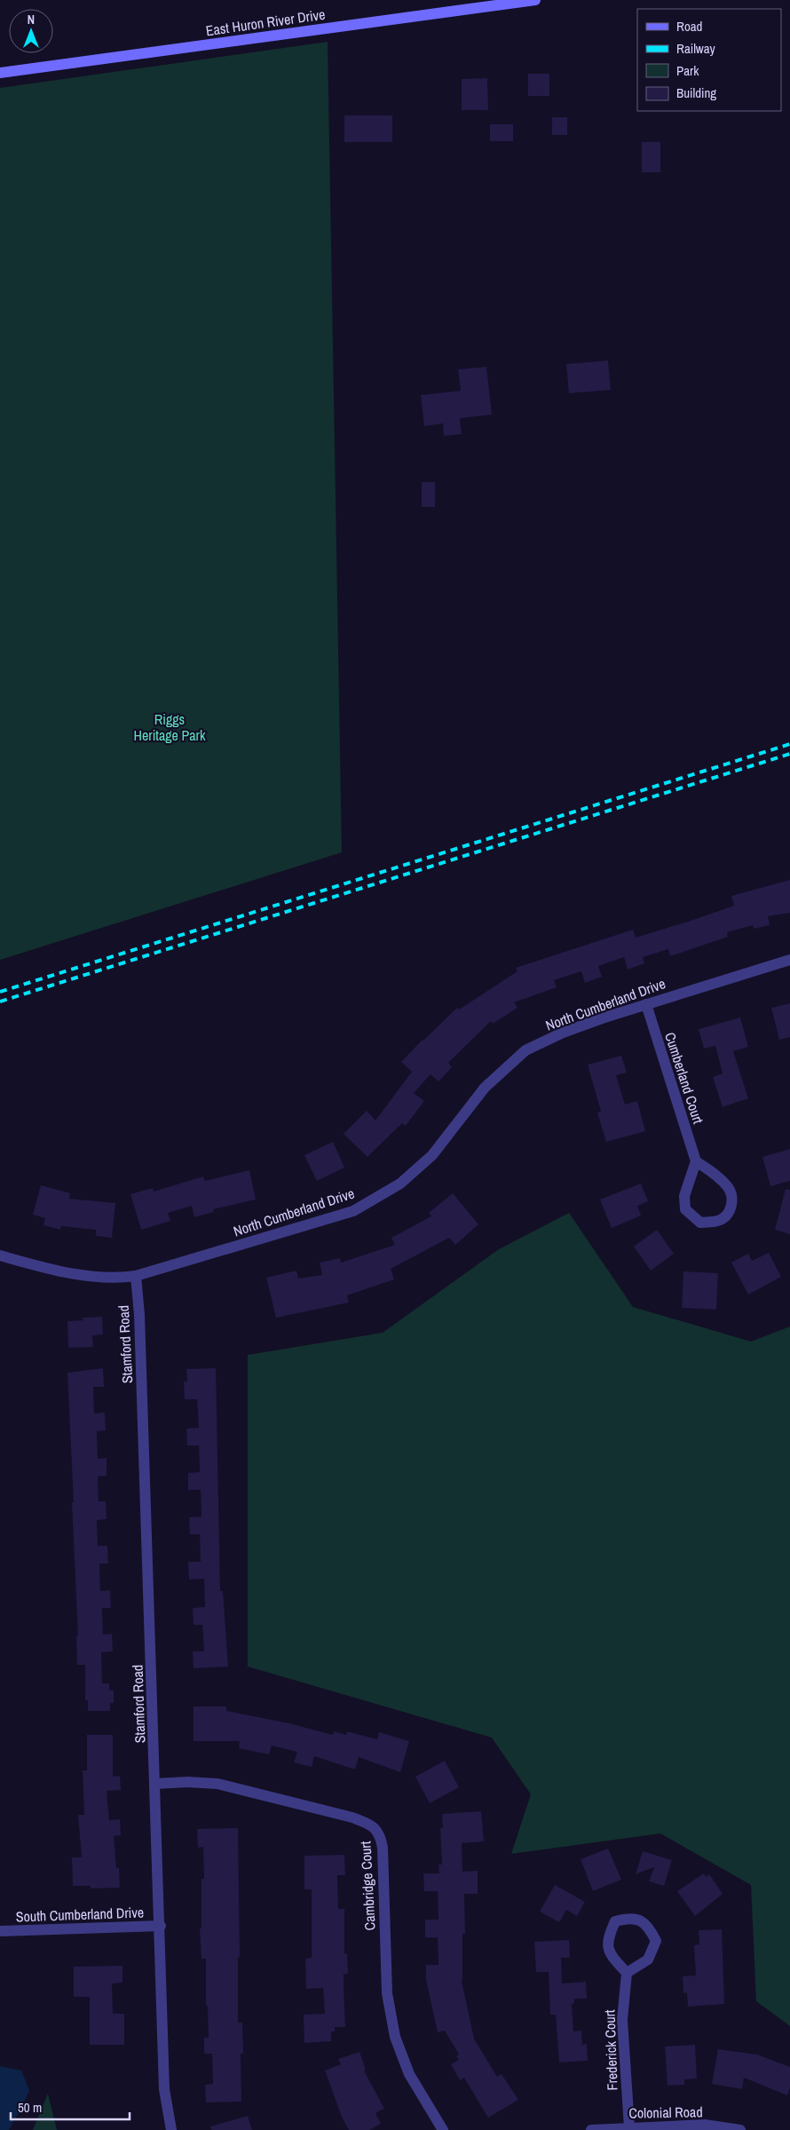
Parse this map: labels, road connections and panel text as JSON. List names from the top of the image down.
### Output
{
  "streets": {
    "main road": ["East Huron River Drive"],
    "street": [
      "North Cumberland Drive",
      "Cumberland Court",
      "Stamford Road",
      "Cambridge Court",
      "South Cumberland Drive",
      "Frederick Court",
      "Colonial Road"
    ]
  },
  "crossings": [
    ["North Cumberland Drive", "Cumberland Court"],
    ["North Cumberland Drive", "Stamford Road"],
    ["Stamford Road", "Cambridge Court"],
    ["Stamford Road", "South Cumberland Drive"],
    ["Frederick Court", "Colonial Road"]
  ],
  "parks": ["Riggs Heritage Park"],
  "legend": [
    "Road",
    "Railway",
    "Park",
    "Building"
  ],
  "scale_bar": "50 m",
  "north": "top"
}
